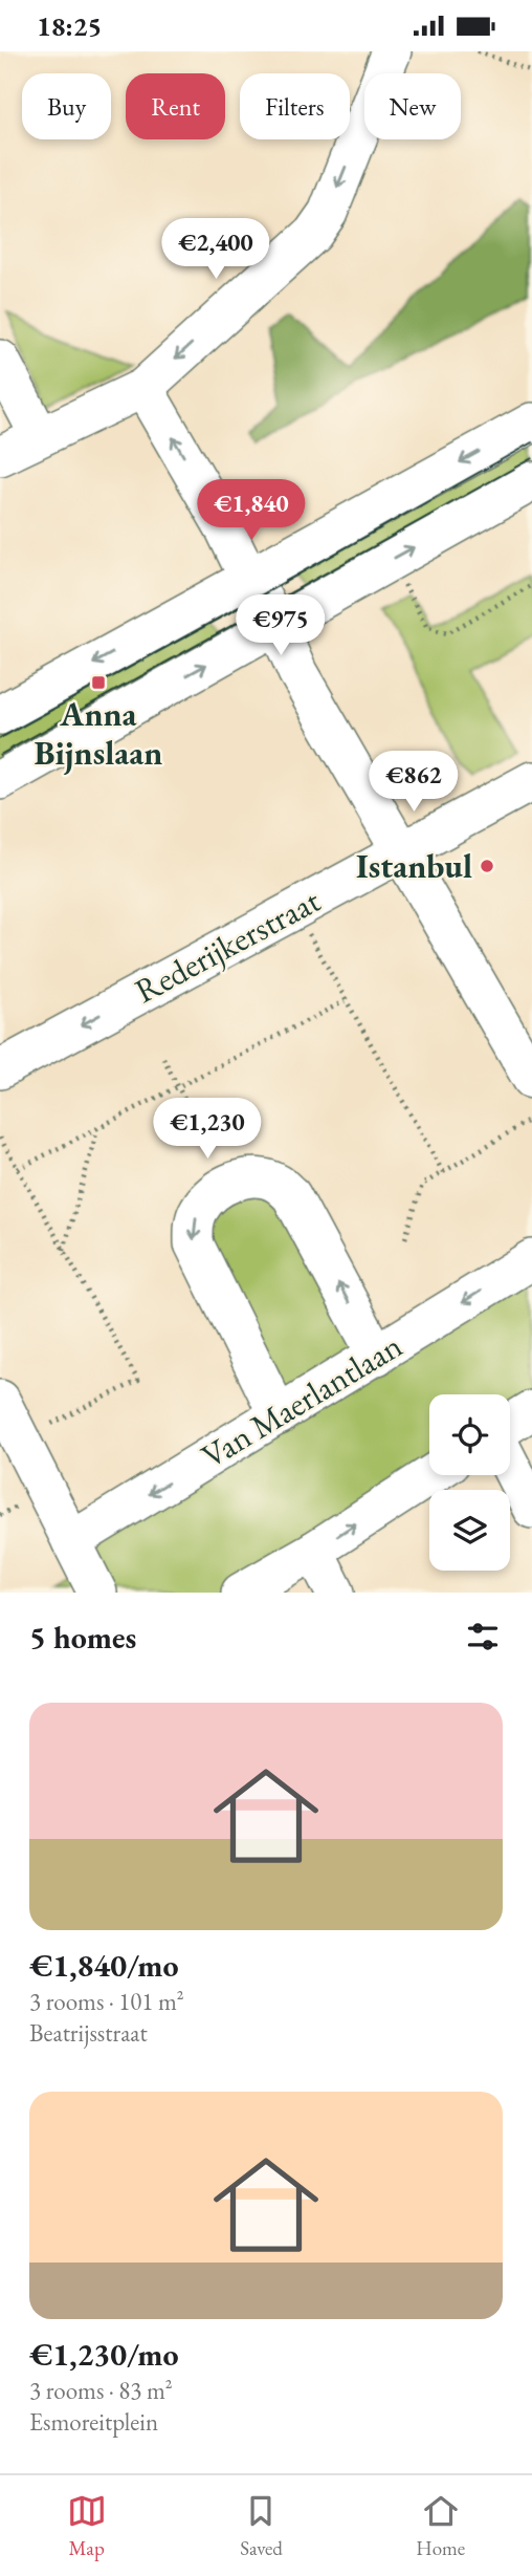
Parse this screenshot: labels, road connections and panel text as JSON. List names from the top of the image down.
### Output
{
  "streets": {
    "street": ["Rederijkerstraat", "Van Maerlantlaan"]
  },
  "places": {
    "transit": ["Anna Bijnslaan"],
    "other": ["Istanbul"]
  },
  "page": {
    "status": "18:25",
    "chip": [
      "Buy",
      "Rent",
      "Filters",
      "New"
    ],
    "price": [
      "€2,400",
      "€1,840",
      "€975",
      "€862",
      "€1,230"
    ],
    "heading": "5 homes",
    "list": [
      {
        "name": "€1,840/mo",
        "note": "3 rooms · 101 m² · Beatrijsstraat"
      },
      {
        "name": "€1,230/mo",
        "note": "3 rooms · 83 m² · Esmoreitplein"
      }
    ],
    "tabs": ["Map", "Saved", "Home"]
  }
}
